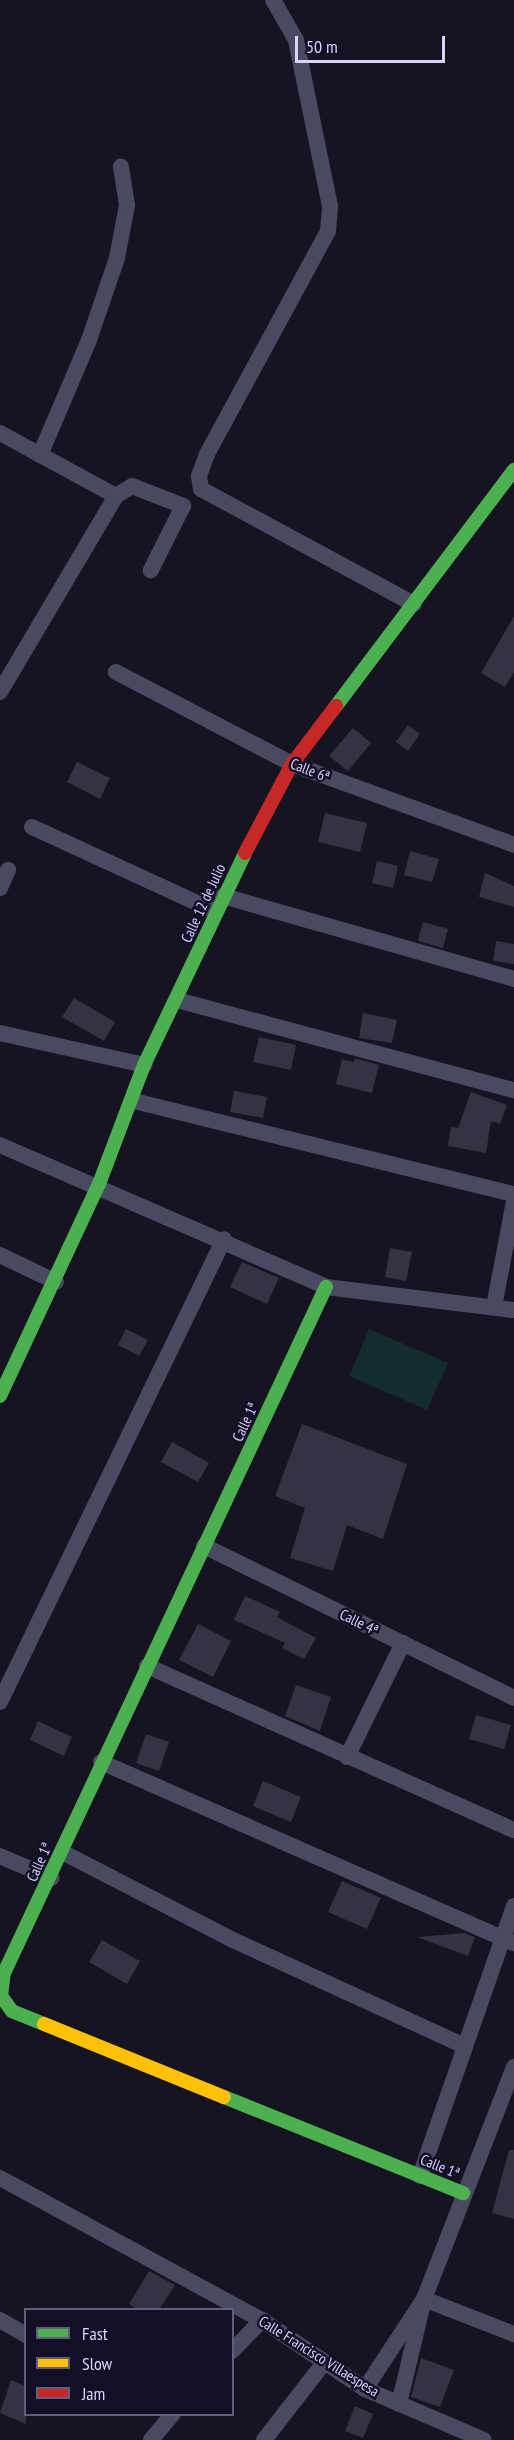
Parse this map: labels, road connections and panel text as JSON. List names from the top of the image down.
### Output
{
  "streets": {
    "street": [
      "Calle 6ª",
      "Calle 12 de Julio",
      "Calle 1ª",
      "Calle 4ª",
      "Calle Francisco Villaespesa"
    ]
  },
  "crossings": [
    ["Calle 6ª", "Calle 12 de Julio"],
    ["Calle 1ª", "Calle 4ª"]
  ],
  "legend": ["Fast", "Slow", "Jam"],
  "scale_bar": "50 m"
}
